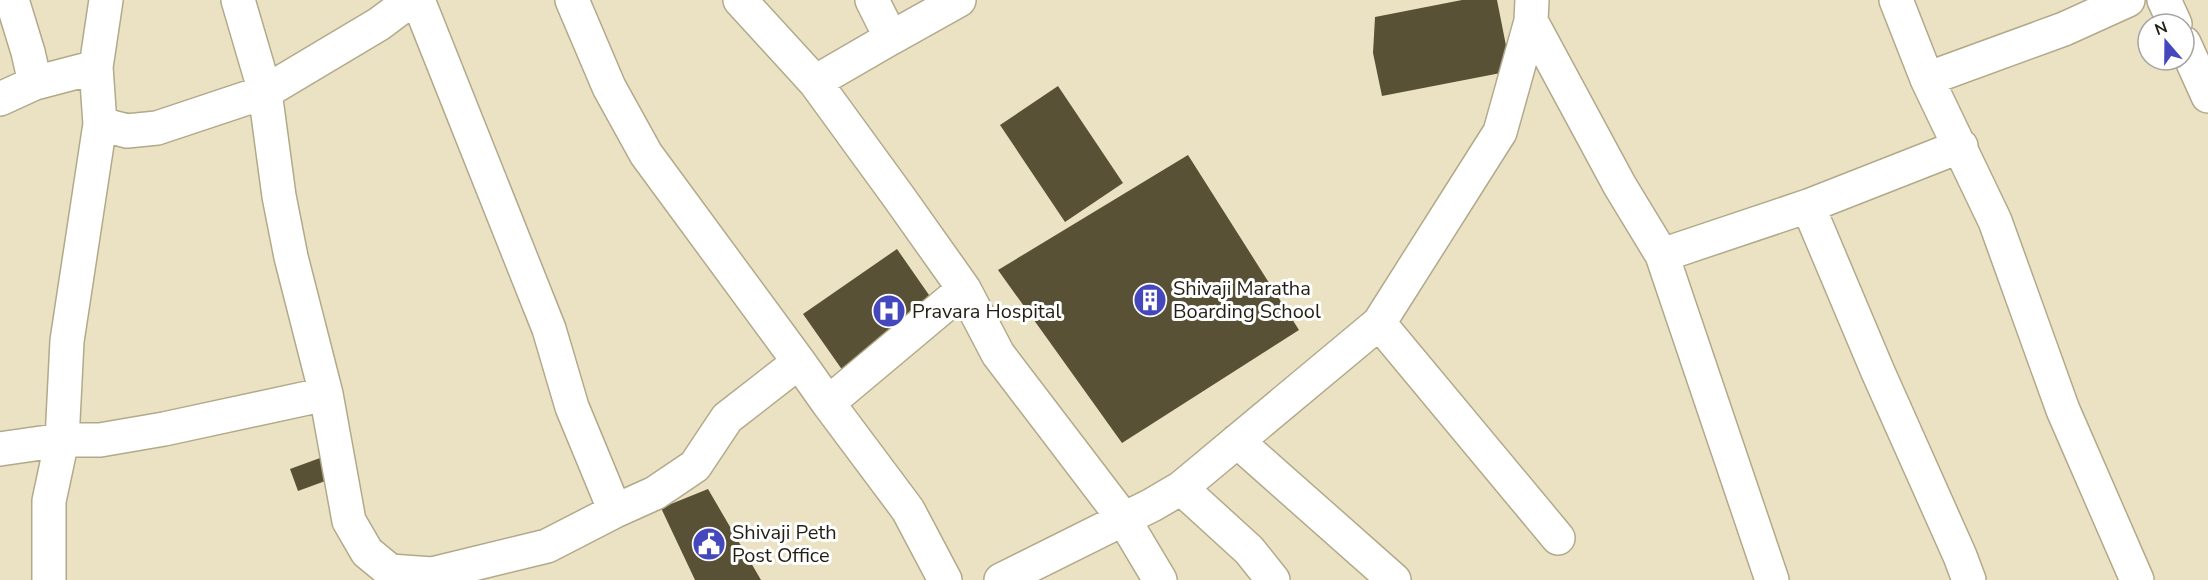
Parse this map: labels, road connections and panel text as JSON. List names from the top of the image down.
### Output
{
  "places": {
    "building": ["Shivaji Maratha Boarding School"],
    "hospital": ["Pravara Hospital"],
    "public building": ["Shivaji Peth Post Office"]
  },
  "north": "top"
}
